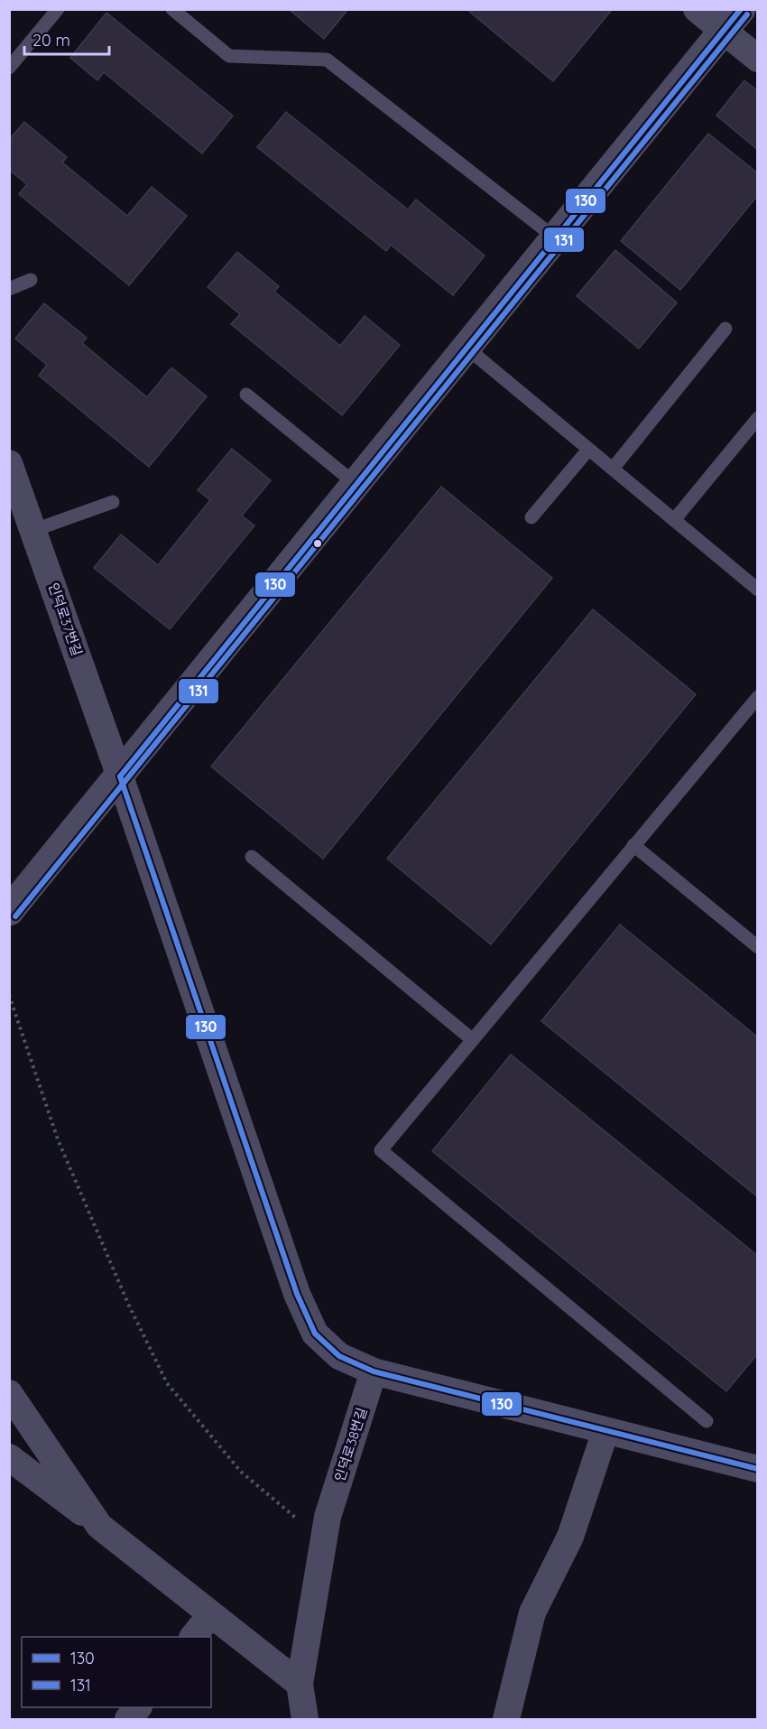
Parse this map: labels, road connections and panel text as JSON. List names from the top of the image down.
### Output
{
  "streets": {
    "street": ["인덕로37번길", "인덕로38번길"]
  },
  "lines": ["transit line 130", "transit line 131"],
  "legend": ["130", "131"],
  "scale_bar": "20 m"
}
